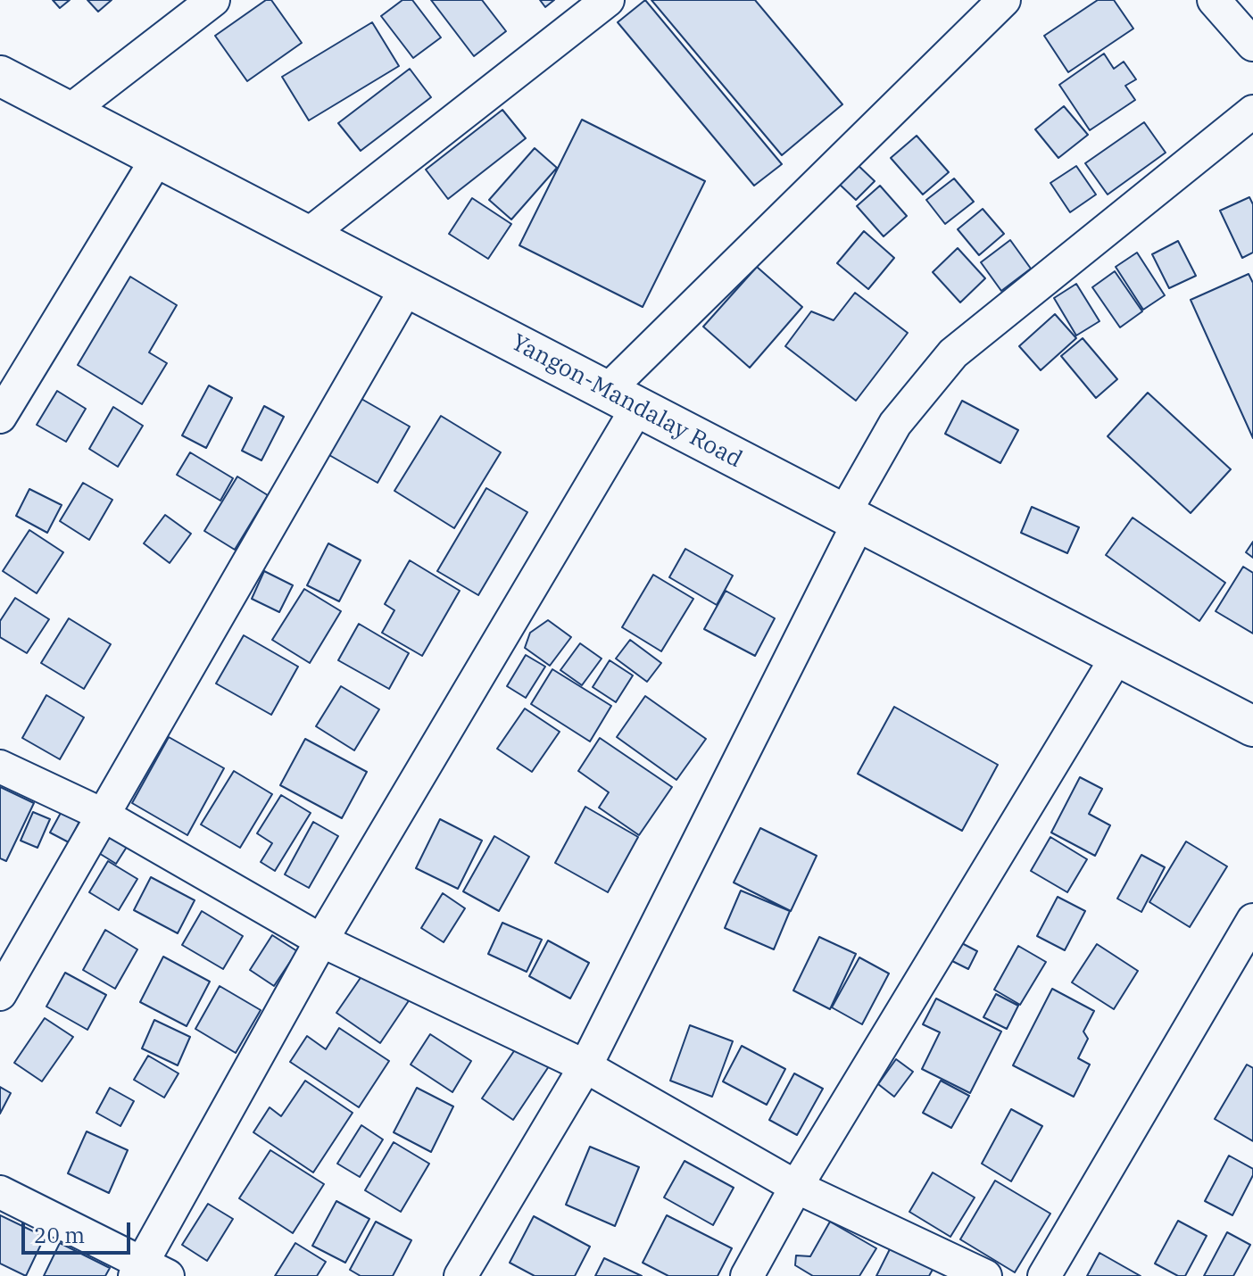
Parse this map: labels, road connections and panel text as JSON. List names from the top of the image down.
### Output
{
  "streets": {
    "highway": ["Yangon-Mandalay Road"]
  },
  "scale_bar": "20 m"
}
